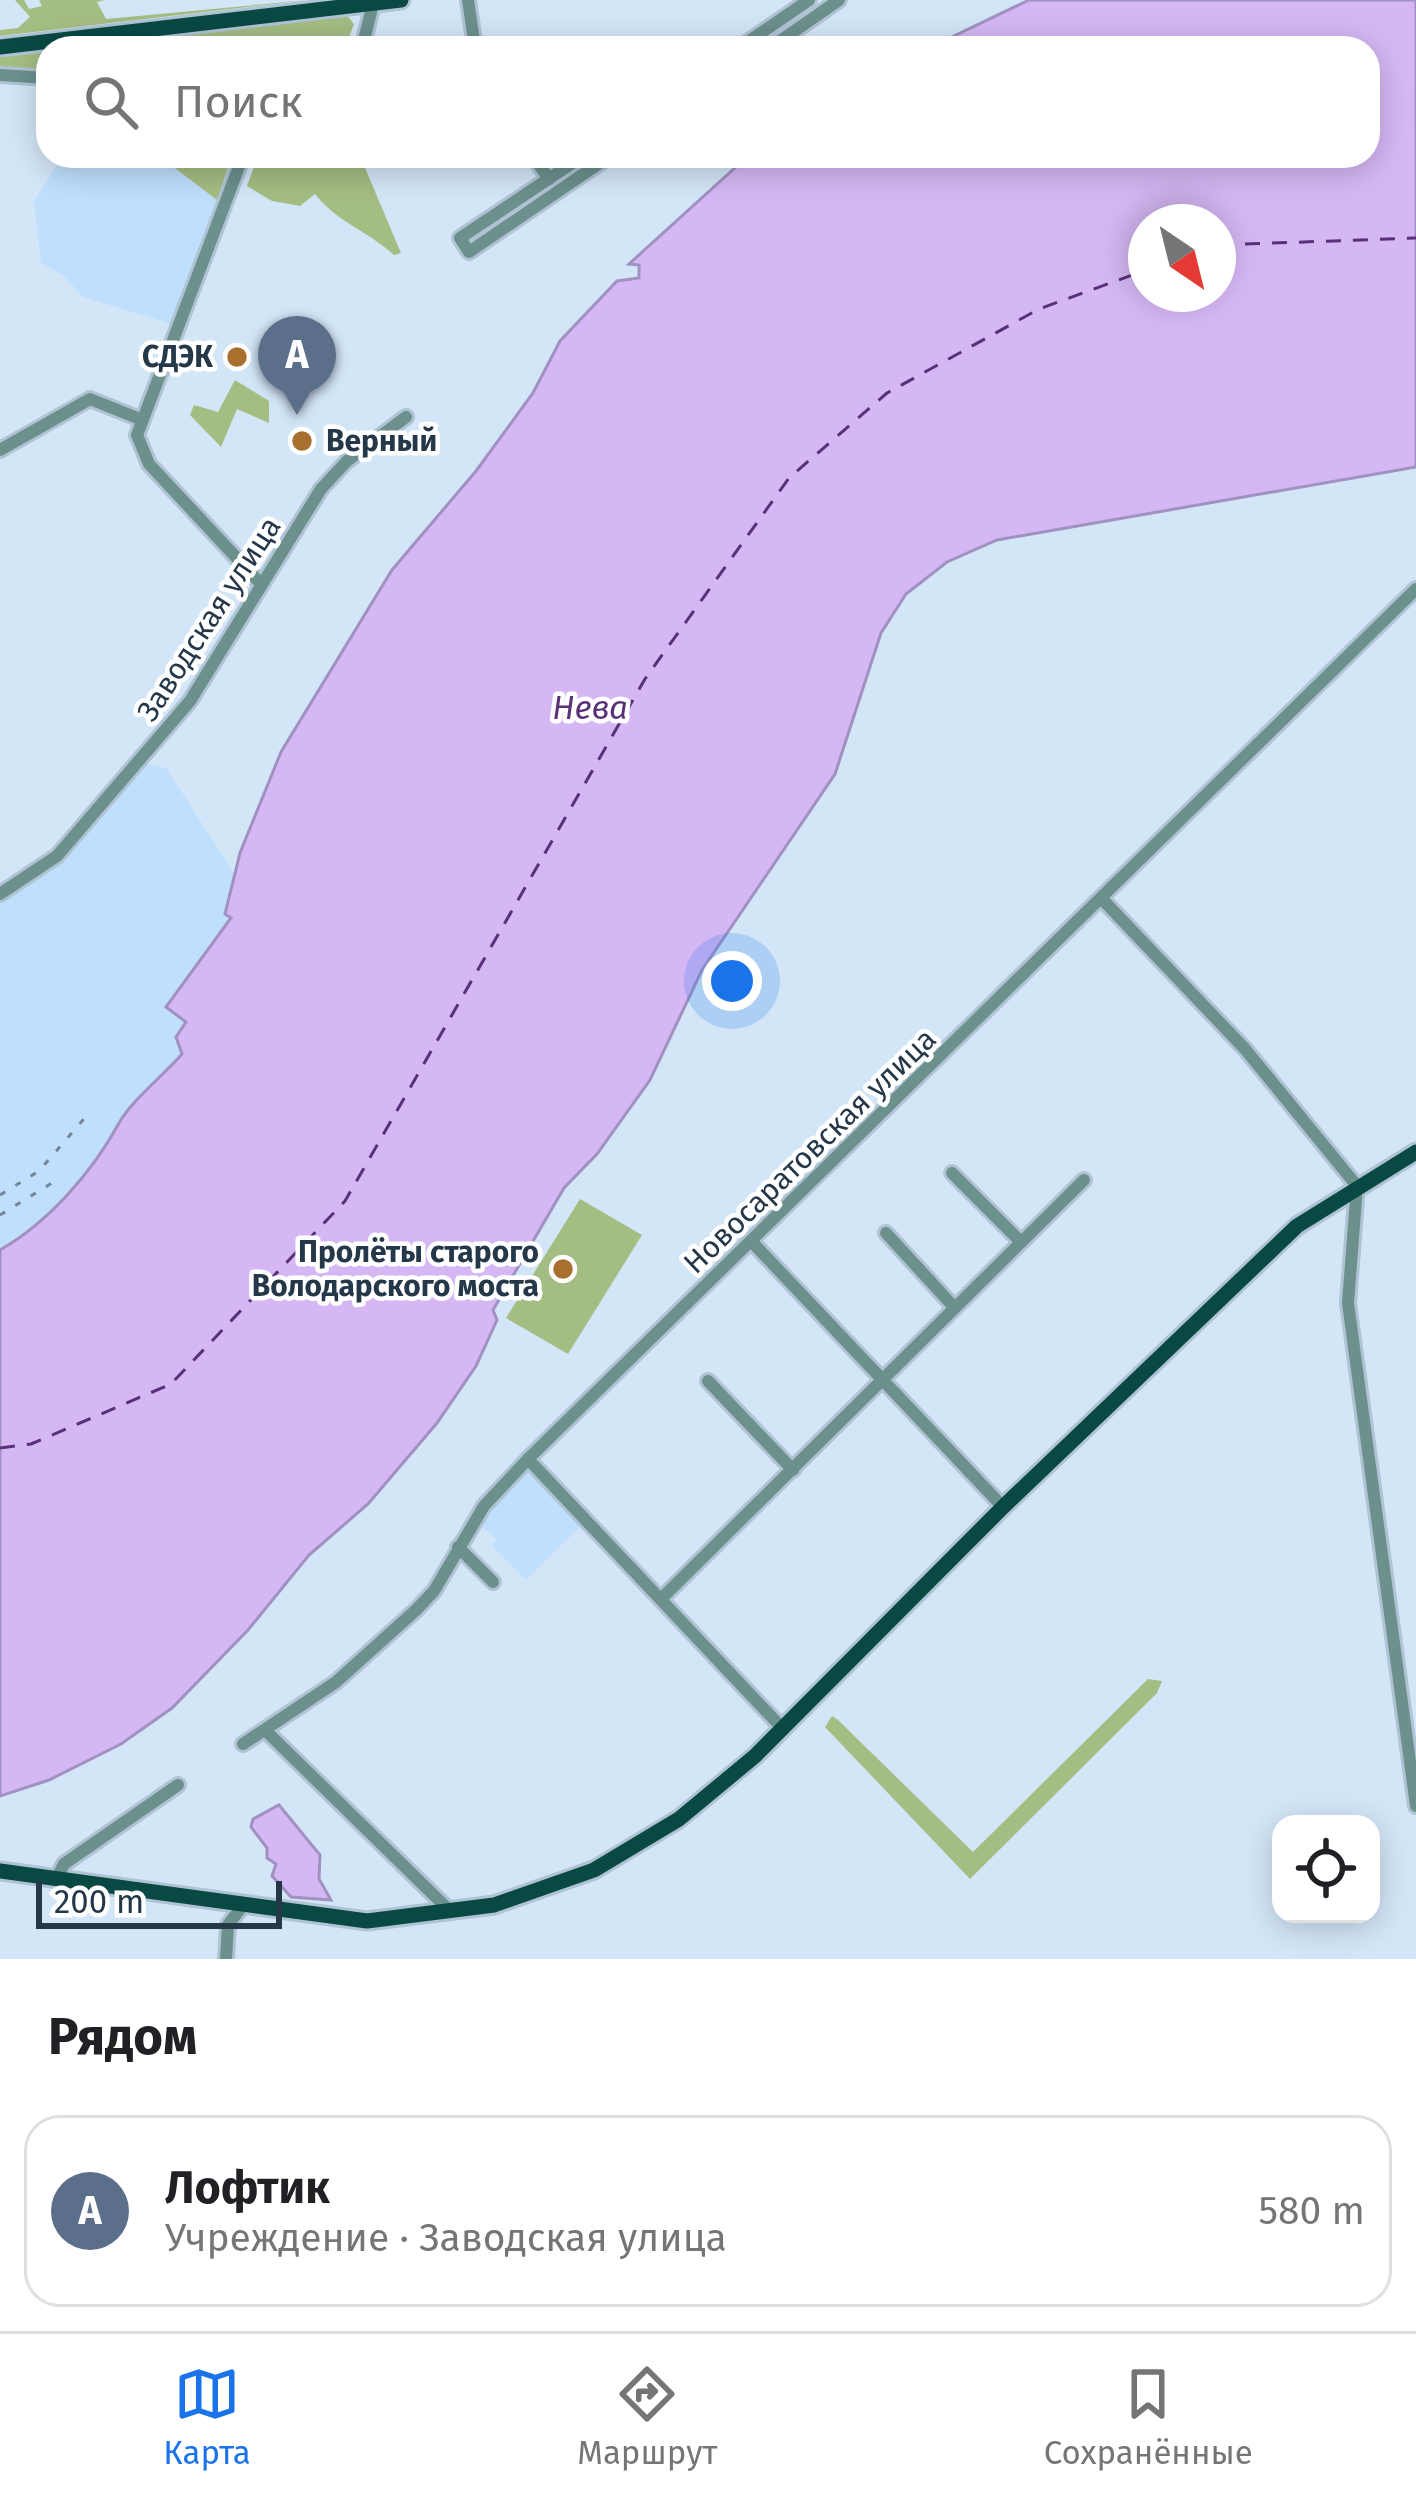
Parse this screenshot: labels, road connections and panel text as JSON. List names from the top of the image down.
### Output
{
  "streets": {
    "street": ["Заводская улица", "Новосаратовская улица"]
  },
  "water": ["Нева"],
  "places": ["СДЭК", "Верный", "Пролёты старого Володарского моста"],
  "scale_bar": "200 m",
  "north": "bottom right",
  "page": {
    "search": "Поиск",
    "pins": "A",
    "scale": "200 m",
    "heading": "Рядом",
    "list": [
      {
        "mark": "A",
        "name": "Лофтик",
        "note": "Учреждение · Заводская улица",
        "value": "580 m"
      }
    ],
    "nav": ["Карта", "Маршрут", "Сохранённые"]
  }
}
